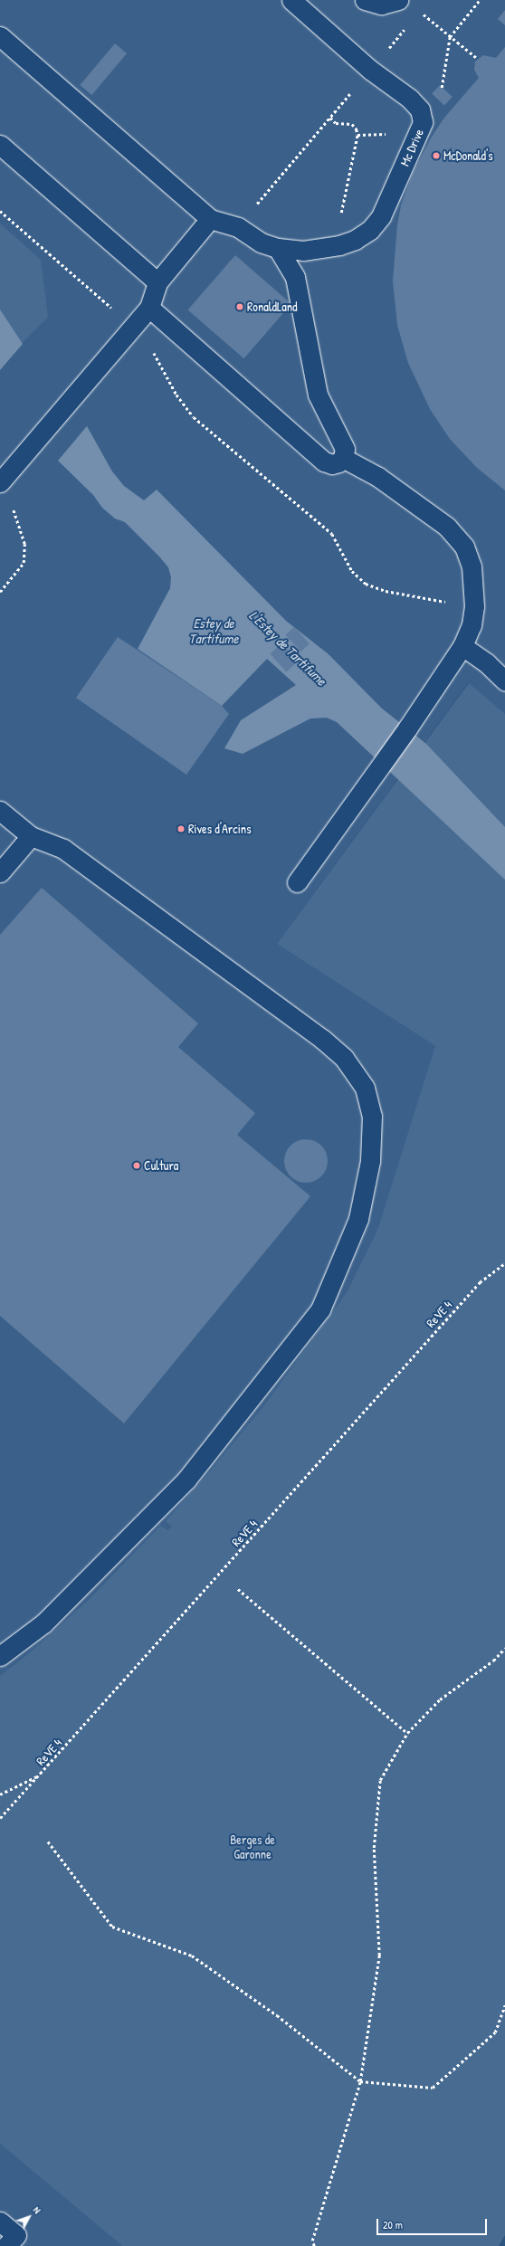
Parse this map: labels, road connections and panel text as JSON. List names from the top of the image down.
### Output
{
  "streets": {
    "lane": ["Mc Drive"],
    "path": ["ReVE 4"]
  },
  "water": ["Estey de Tartifume", "L'Estey de Tartifume"],
  "parks": ["Berges de Garonne"],
  "places": [
    "McDonald's",
    "RonaldLand",
    "Rives d'Arcins",
    "Cultura"
  ],
  "scale_bar": "20 m",
  "north": "top right"
}
